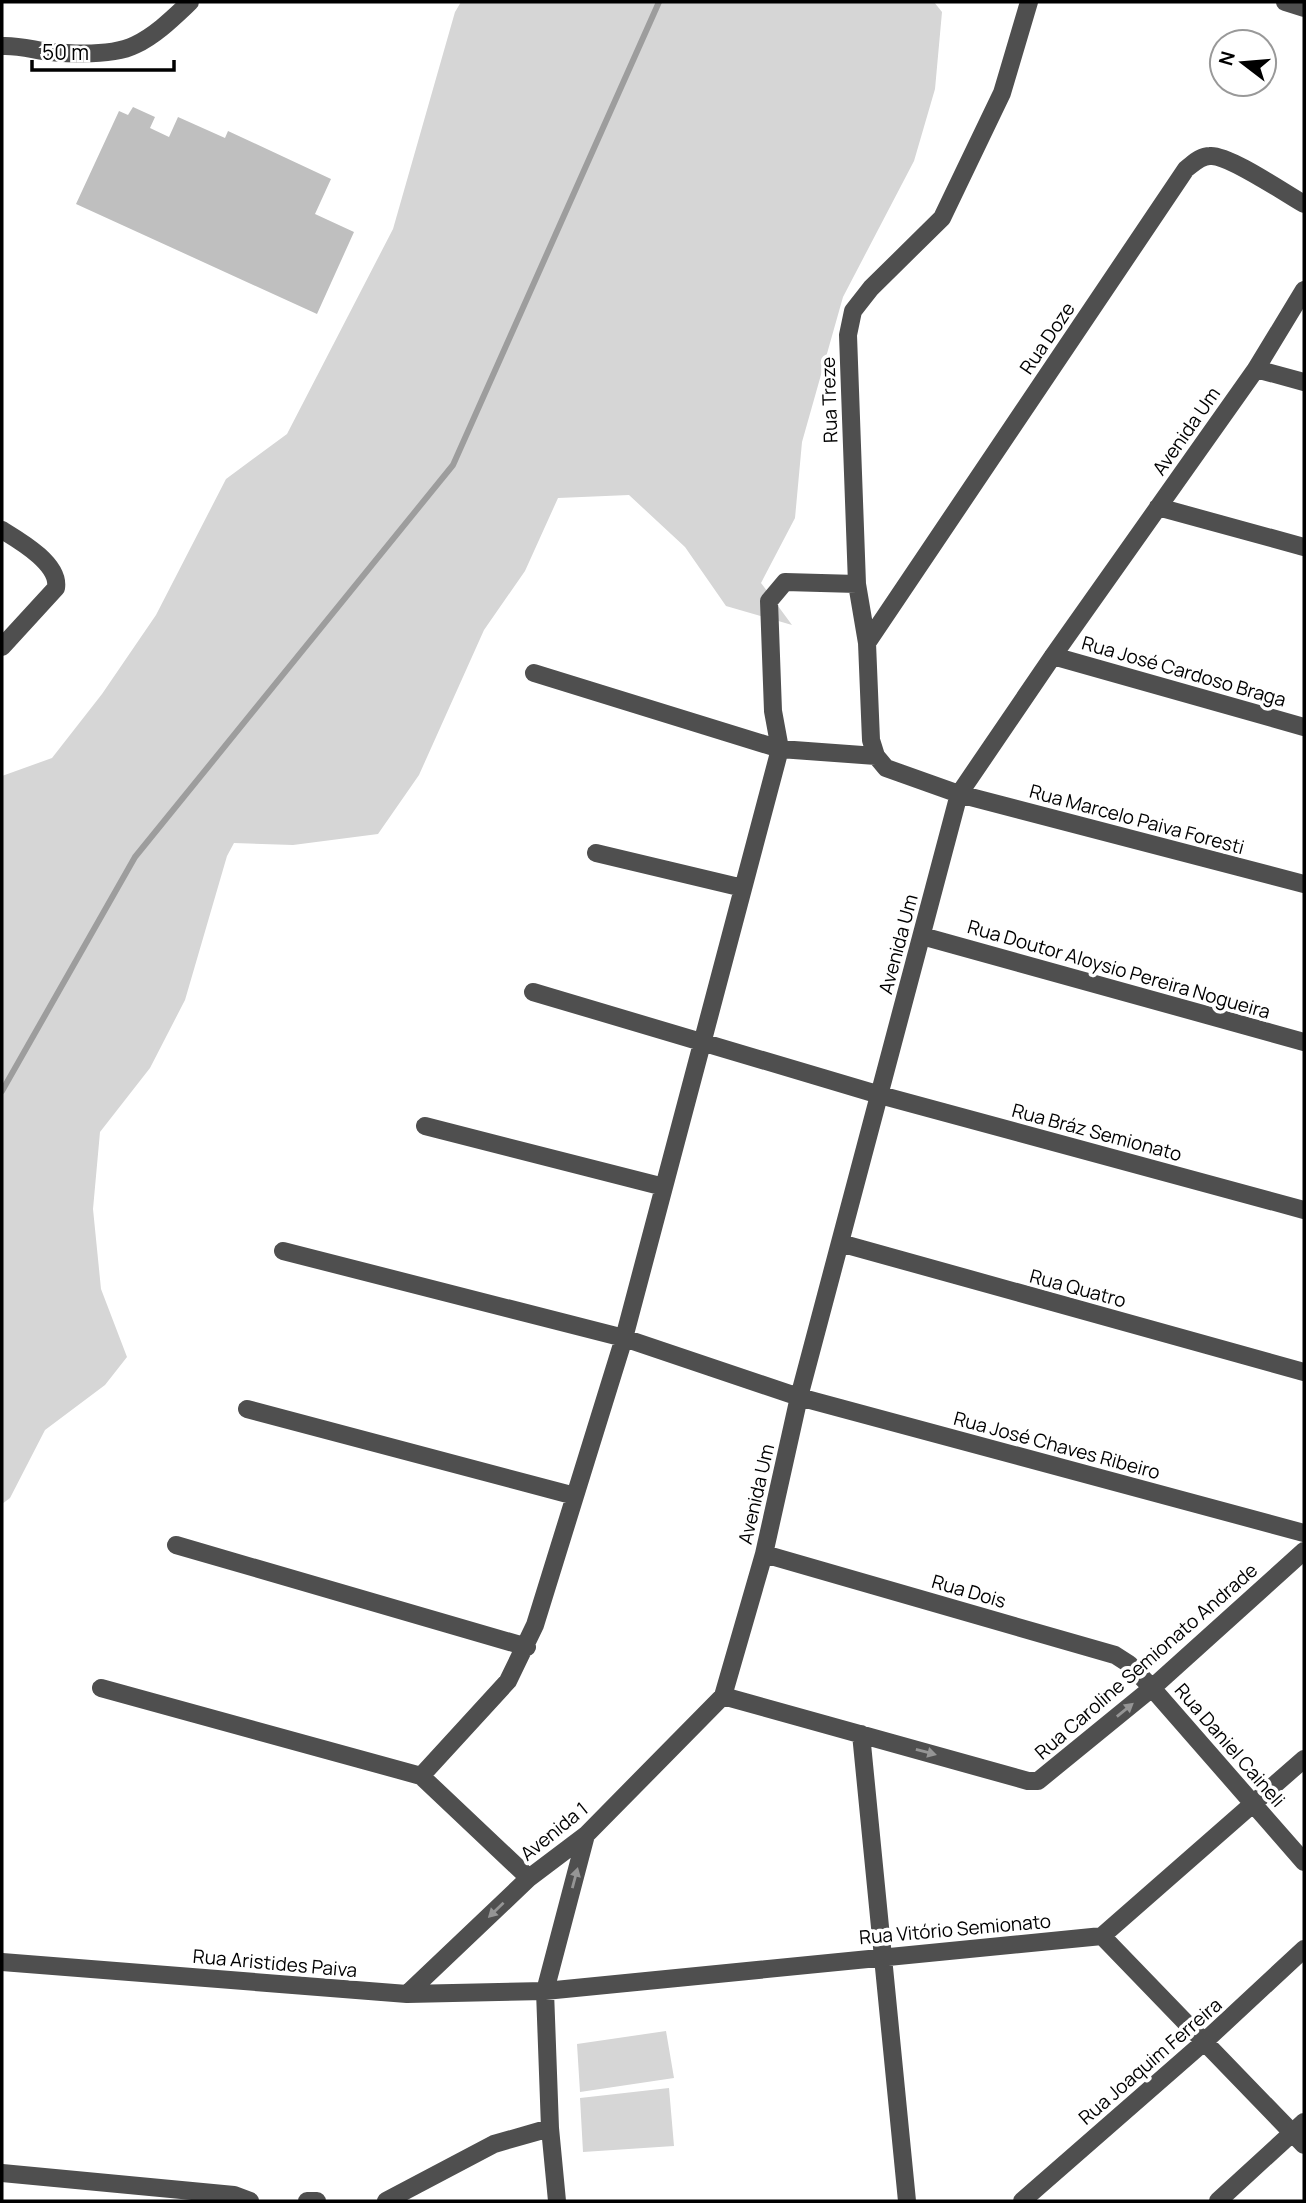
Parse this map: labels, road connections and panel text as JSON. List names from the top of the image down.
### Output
{
  "streets": {
    "street": [
      "Rua Doze",
      "Rua Treze",
      "Avenida Um",
      "Rua José Cardoso Braga",
      "Rua Marcelo Paiva Foresti",
      "Rua Doutor Aloysio Pereira Nogueira",
      "Rua Bráz Semionato",
      "Rua Quatro",
      "Rua José Chaves Ribeiro",
      "Rua Dois",
      "Rua Caroline Semionato Andrade",
      "Rua Daniel Caineli",
      "Avenida 1",
      "Rua Vitório Semionato",
      "Rua Aristides Paiva",
      "Rua Joaquim Ferreira"
    ]
  },
  "crossings": [
    ["Rua Doze", "Rua Treze"],
    ["Avenida Um", "Rua José Cardoso Braga"],
    ["Avenida Um", "Rua Marcelo Paiva Foresti"],
    ["Avenida Um", "Rua Doutor Aloysio Pereira Nogueira"],
    ["Avenida Um", "Rua Bráz Semionato"],
    ["Avenida Um", "Rua Quatro"],
    ["Avenida Um", "Rua José Chaves Ribeiro"],
    ["Avenida Um", "Rua Dois"],
    ["Avenida Um", "Rua Caroline Semionato Andrade"],
    ["Avenida Um", "Avenida 1"],
    ["Rua Dois", "Rua Caroline Semionato Andrade"],
    ["Rua Dois", "Rua Daniel Caineli"],
    ["Rua Caroline Semionato Andrade", "Rua Daniel Caineli"],
    ["Rua Caroline Semionato Andrade", "Avenida 1"],
    ["Avenida 1", "Rua Aristides Paiva"],
    ["Rua Vitório Semionato", "Rua Aristides Paiva"]
  ],
  "one_way": ["Rua Caroline Semionato Andrade", "Avenida 1"],
  "scale_bar": "50 m",
  "north": "left"
}
